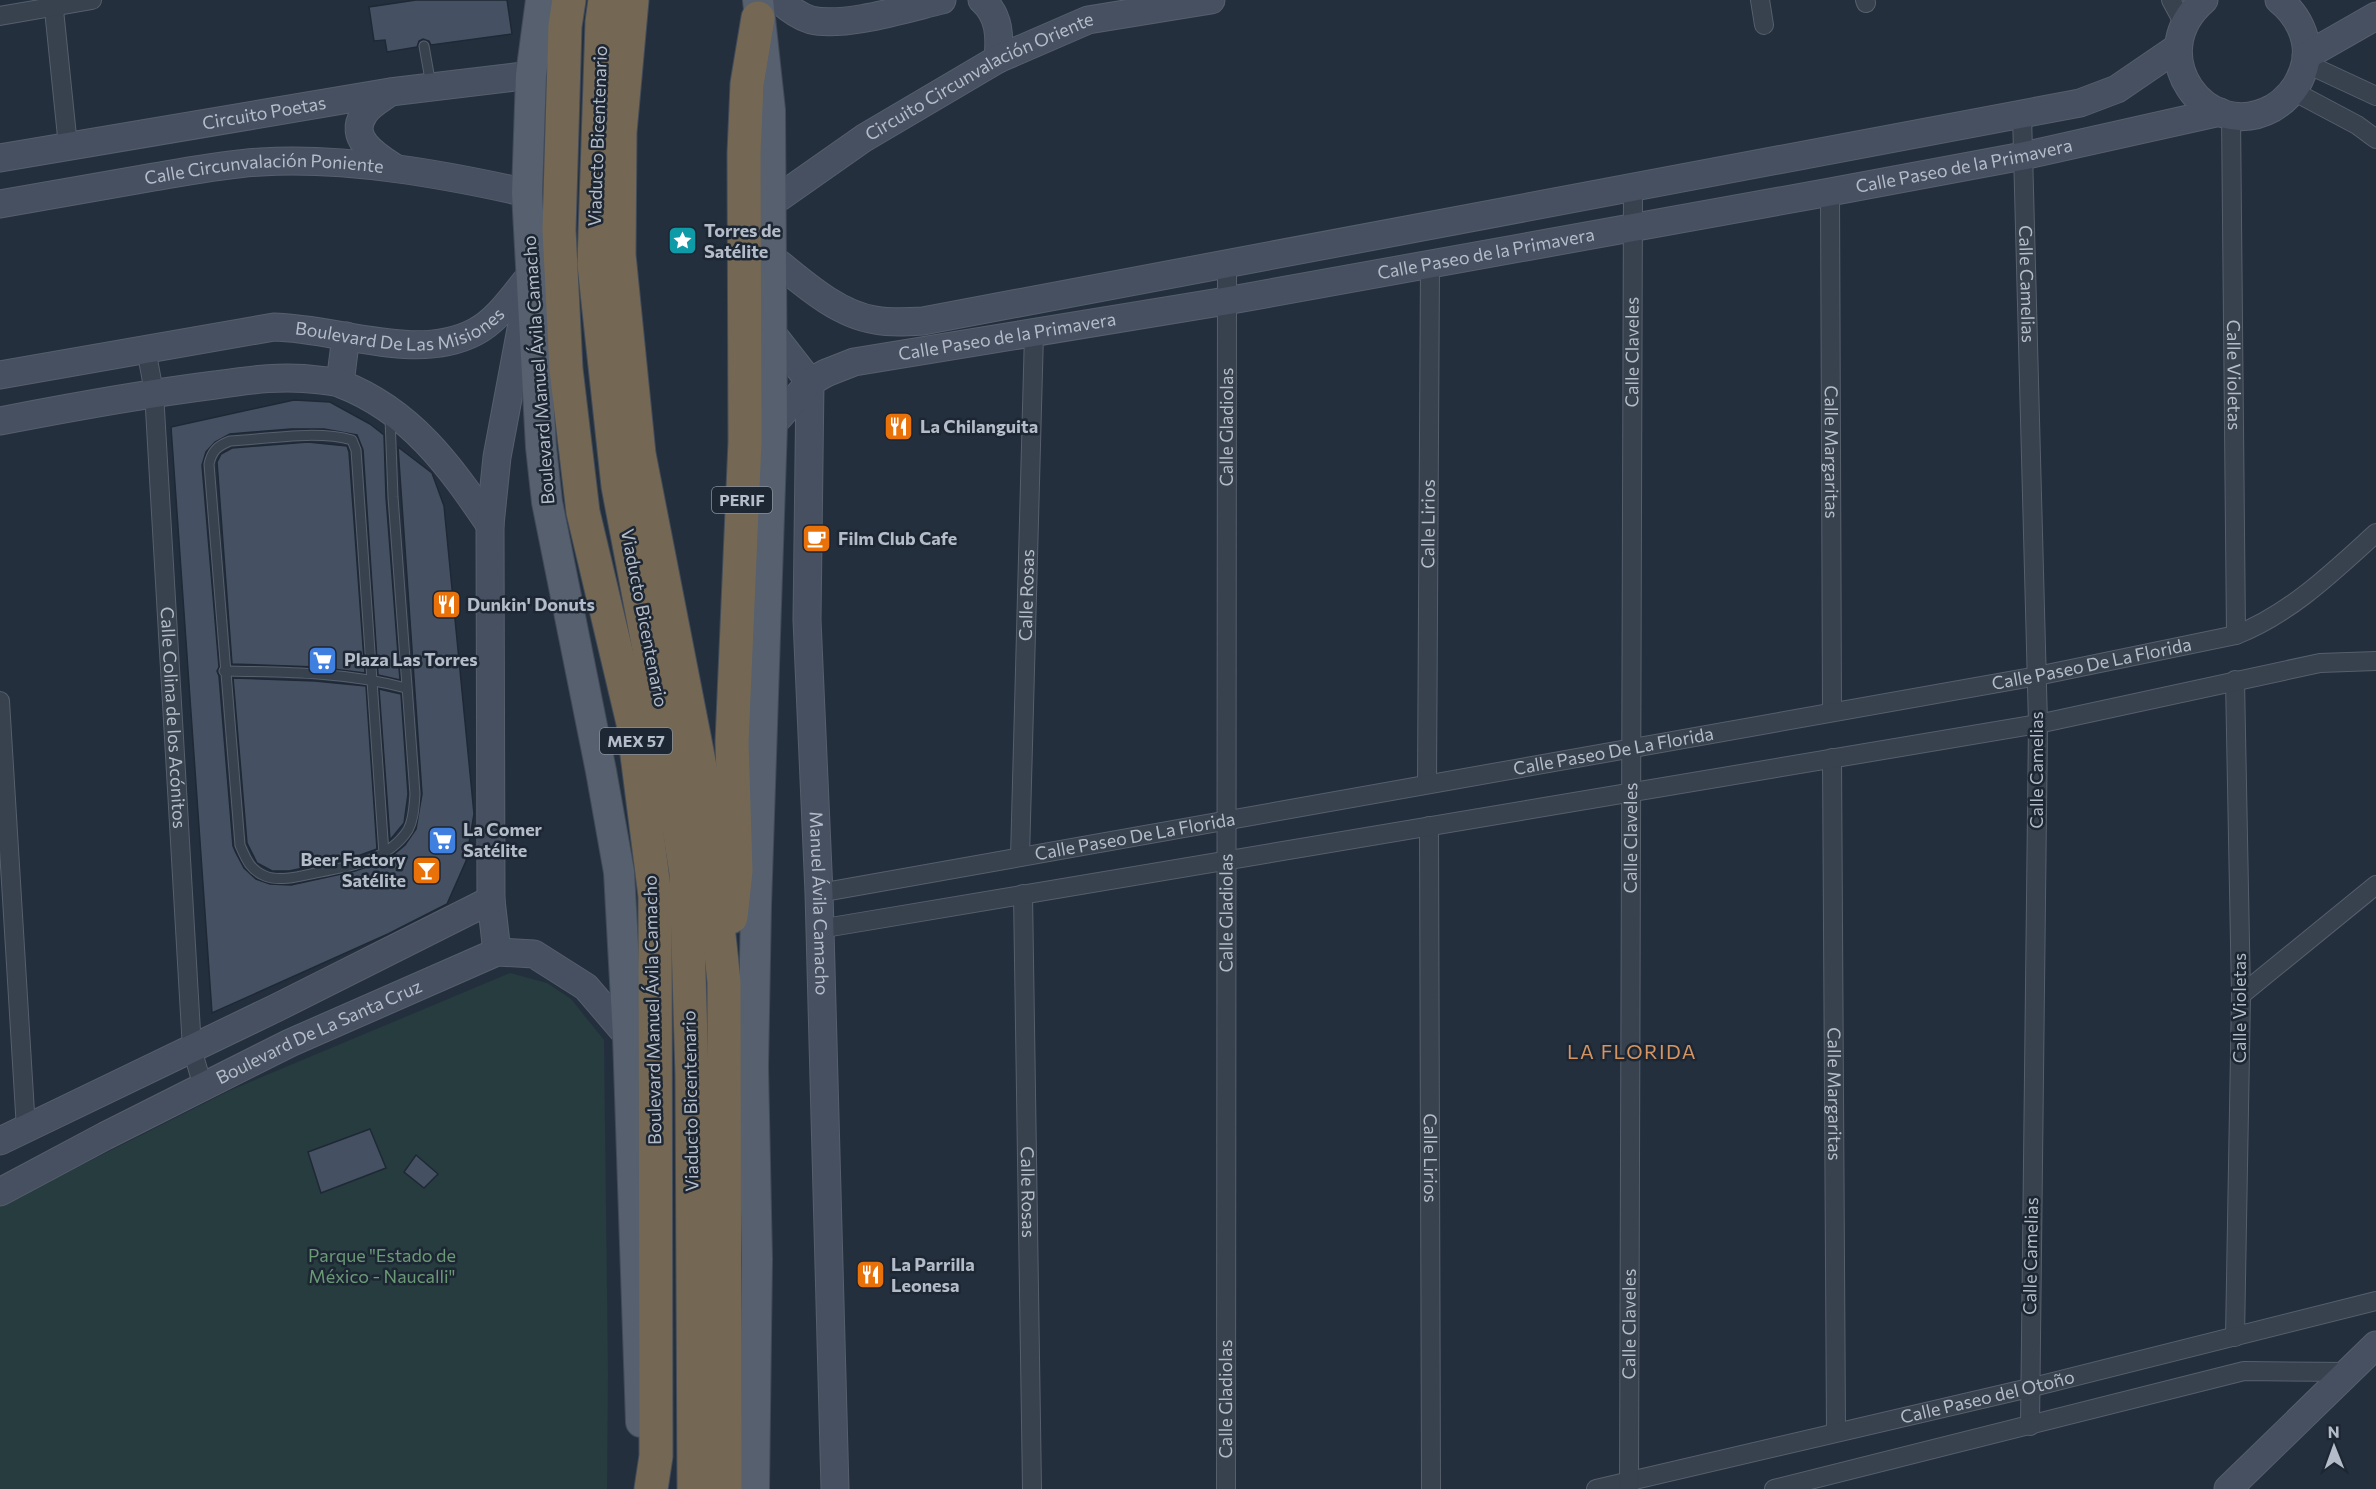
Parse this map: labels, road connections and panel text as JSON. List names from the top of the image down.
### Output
{
  "streets": {
    "highway": [
      "Viaducto Bicentenario",
      "Boulevard Manuel Ávila Camacho",
      "PERIF",
      "MEX 57"
    ],
    "street": [
      "Circuito Circunvalación Oriente",
      "Circuito Poetas",
      "Calle Paseo de la Primavera",
      "Calle Circunvalación Poniente",
      "Calle Camelias",
      "Boulevard De Las Misiones",
      "Calle Claveles",
      "Calle Violetas",
      "Calle Gladiolas",
      "Calle Margaritas",
      "Calle Lirios",
      "Calle Rosas",
      "Calle Paseo De La Florida",
      "Calle Colina de los Acónitos",
      "Manuel Ávila Camacho",
      "Boulevard De La Santa Cruz",
      "Calle Paseo del Otoño"
    ]
  },
  "crossings": [
    ["Circuito Poetas", "Boulevard Manuel Ávila Camacho"],
    ["Calle Paseo de la Primavera", "Calle Camelias"],
    ["Calle Paseo de la Primavera", "Calle Claveles"],
    ["Calle Paseo de la Primavera", "Calle Violetas"],
    ["Calle Paseo de la Primavera", "Calle Gladiolas"],
    ["Calle Paseo de la Primavera", "Calle Margaritas"],
    ["Calle Paseo de la Primavera", "Calle Lirios"],
    ["Calle Paseo de la Primavera", "Calle Rosas"],
    ["Calle Paseo de la Primavera", "Manuel Ávila Camacho"],
    ["Calle Circunvalación Poniente", "Boulevard Manuel Ávila Camacho"],
    ["Calle Camelias", "Calle Paseo De La Florida"],
    ["Calle Camelias", "Calle Paseo del Otoño"],
    ["Boulevard De Las Misiones", "Boulevard Manuel Ávila Camacho"],
    ["Boulevard De Las Misiones", "Calle Colina de los Acónitos"],
    ["Boulevard De Las Misiones", "Boulevard De La Santa Cruz"],
    ["Calle Claveles", "Calle Paseo De La Florida"],
    ["Calle Claveles", "Calle Paseo del Otoño"],
    ["Boulevard Manuel Ávila Camacho", "Boulevard De La Santa Cruz"],
    ["Calle Violetas", "Calle Paseo De La Florida"],
    ["Calle Violetas", "Calle Paseo del Otoño"],
    ["Calle Gladiolas", "Calle Paseo De La Florida"],
    ["Calle Margaritas", "Calle Paseo De La Florida"],
    ["Calle Margaritas", "Calle Paseo del Otoño"],
    ["PERIF", "MEX 57"],
    ["Calle Lirios", "Calle Paseo De La Florida"],
    ["Calle Rosas", "Calle Paseo De La Florida"],
    ["Calle Paseo De La Florida", "Manuel Ávila Camacho"],
    ["Calle Colina de los Acónitos", "Boulevard De La Santa Cruz"]
  ],
  "districts": ["LA FLORIDA"],
  "parks": ["Parque \"Estado de México - Naucalli\""],
  "places": {
    "place": ["Torres de Satélite"],
    "restaurant": ["La Chilanguita", "Dunkin' Donuts", "La Parrilla Leonesa"],
    "cafe": ["Film Club Cafe"],
    "supermarket": ["Plaza Las Torres", "La Comer Satélite"],
    "bar": ["Beer Factory Satélite"]
  },
  "north": "top"
}
